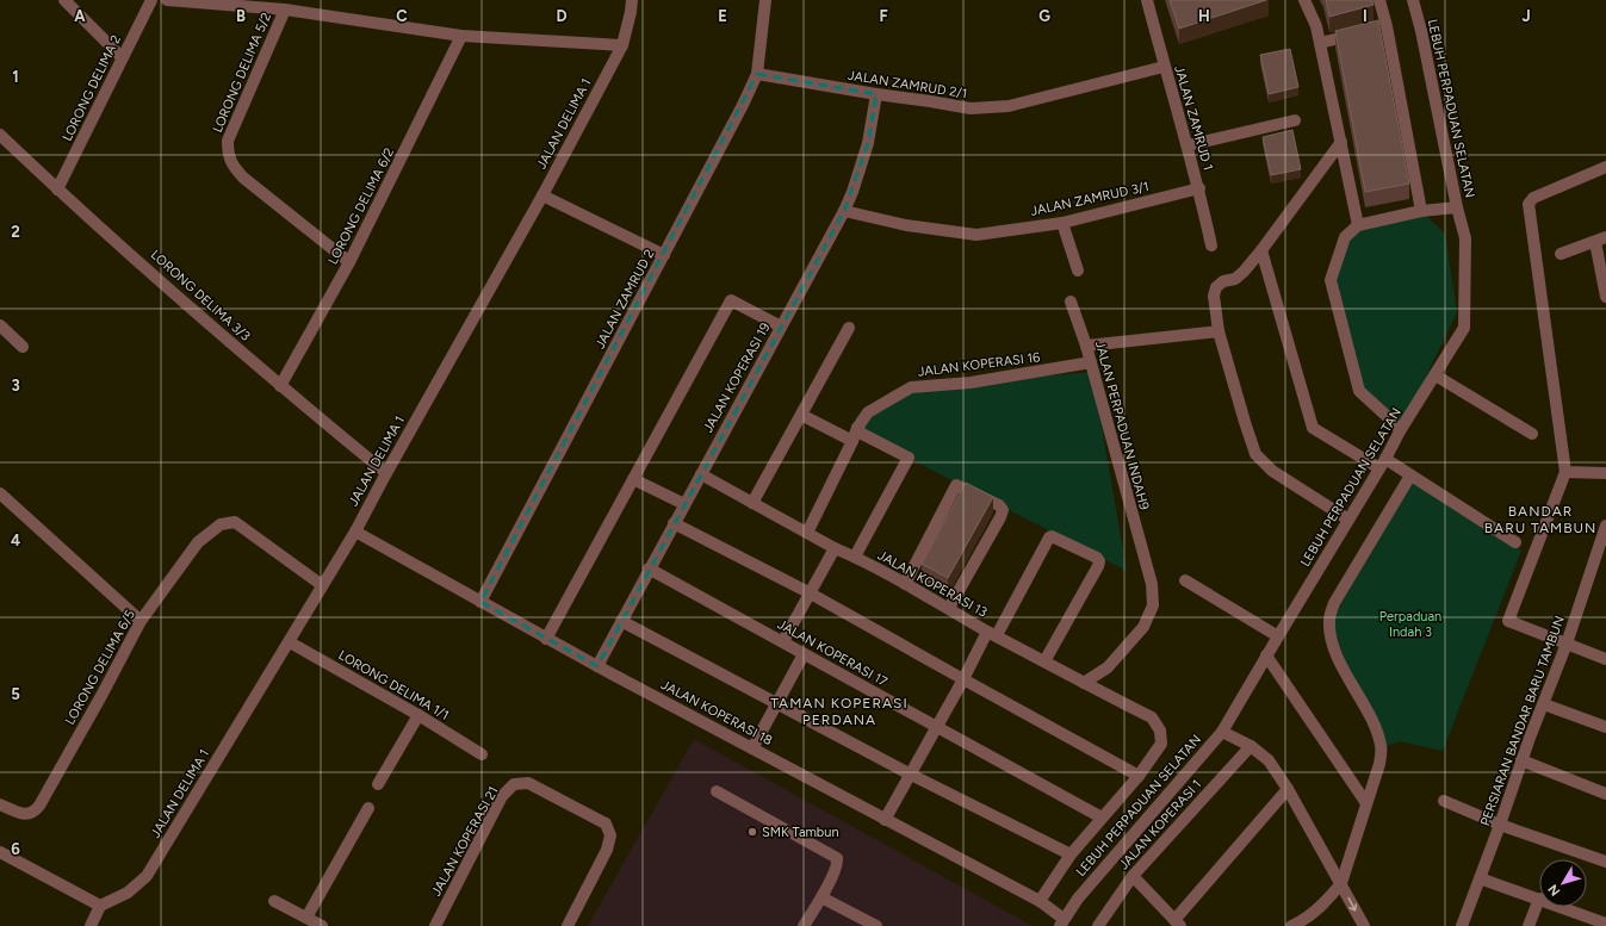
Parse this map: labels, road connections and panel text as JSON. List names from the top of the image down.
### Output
{
  "streets": {
    "street": [
      "LORONG DELIMA 5/2",
      "JALAN ZAMRUD 2/1",
      "LORONG DELIMA 2",
      "LEBUH PERPADUAN SELATAN",
      "JALAN ZAMRUD 1",
      "JALAN DELIMA 1",
      "JALAN ZAMRUD 3/1",
      "LORONG DELIMA 6/2",
      "LORONG DELIMA 3/3",
      "JALAN ZAMRUD 2",
      "JALAN KOPERASI 16",
      "JALAN KOPERASI 19",
      "JALAN PERPADUAN INDAH9",
      "JALAN KOPERASI 13",
      "JALAN KOPERASI 17",
      "LORONG DELIMA 6/5",
      "LORONG DELIMA 1/1",
      "JALAN KOPERASI 18",
      "PERSIARAN BANDAR BARU TAMBUN",
      "JALAN KOPERASI 1",
      "JALAN KOPERASI 21"
    ]
  },
  "crossings": [
    ["LORONG DELIMA 5/2", "LORONG DELIMA 6/2"],
    ["JALAN ZAMRUD 2/1", "JALAN ZAMRUD 1"],
    ["JALAN ZAMRUD 2/1", "JALAN ZAMRUD 2"],
    ["JALAN ZAMRUD 2/1", "JALAN KOPERASI 19"],
    ["LORONG DELIMA 2", "LORONG DELIMA 3/3"],
    ["LEBUH PERPADUAN SELATAN", "JALAN KOPERASI 18"],
    ["JALAN ZAMRUD 1", "JALAN ZAMRUD 3/1"],
    ["JALAN DELIMA 1", "LORONG DELIMA 3/3"],
    ["JALAN DELIMA 1", "LORONG DELIMA 6/5"],
    ["JALAN DELIMA 1", "LORONG DELIMA 1/1"],
    ["JALAN DELIMA 1", "JALAN KOPERASI 18"],
    ["JALAN ZAMRUD 3/1", "JALAN KOPERASI 19"],
    ["LORONG DELIMA 6/2", "LORONG DELIMA 3/3"],
    ["JALAN ZAMRUD 2", "JALAN KOPERASI 18"],
    ["JALAN KOPERASI 16", "JALAN PERPADUAN INDAH9"],
    ["JALAN KOPERASI 16", "JALAN KOPERASI 13"],
    ["JALAN KOPERASI 19", "JALAN KOPERASI 13"],
    ["JALAN KOPERASI 19", "JALAN KOPERASI 17"],
    ["JALAN KOPERASI 19", "JALAN KOPERASI 18"],
    ["JALAN PERPADUAN INDAH9", "JALAN KOPERASI 13"]
  ],
  "districts": ["BANDAR BARU TAMBUN", "TAMAN KOPERASI PERDANA"],
  "parks": ["Perpaduan Indah 3"],
  "places": ["SMK Tambun"],
  "north": "bottom left",
  "grid": {
    "columns": [
      "A",
      "B",
      "C",
      "D",
      "E",
      "F",
      "G",
      "H",
      "I",
      "J"
    ],
    "rows": [
      "1",
      "2",
      "3",
      "4",
      "5",
      "6"
    ]
  }
}
